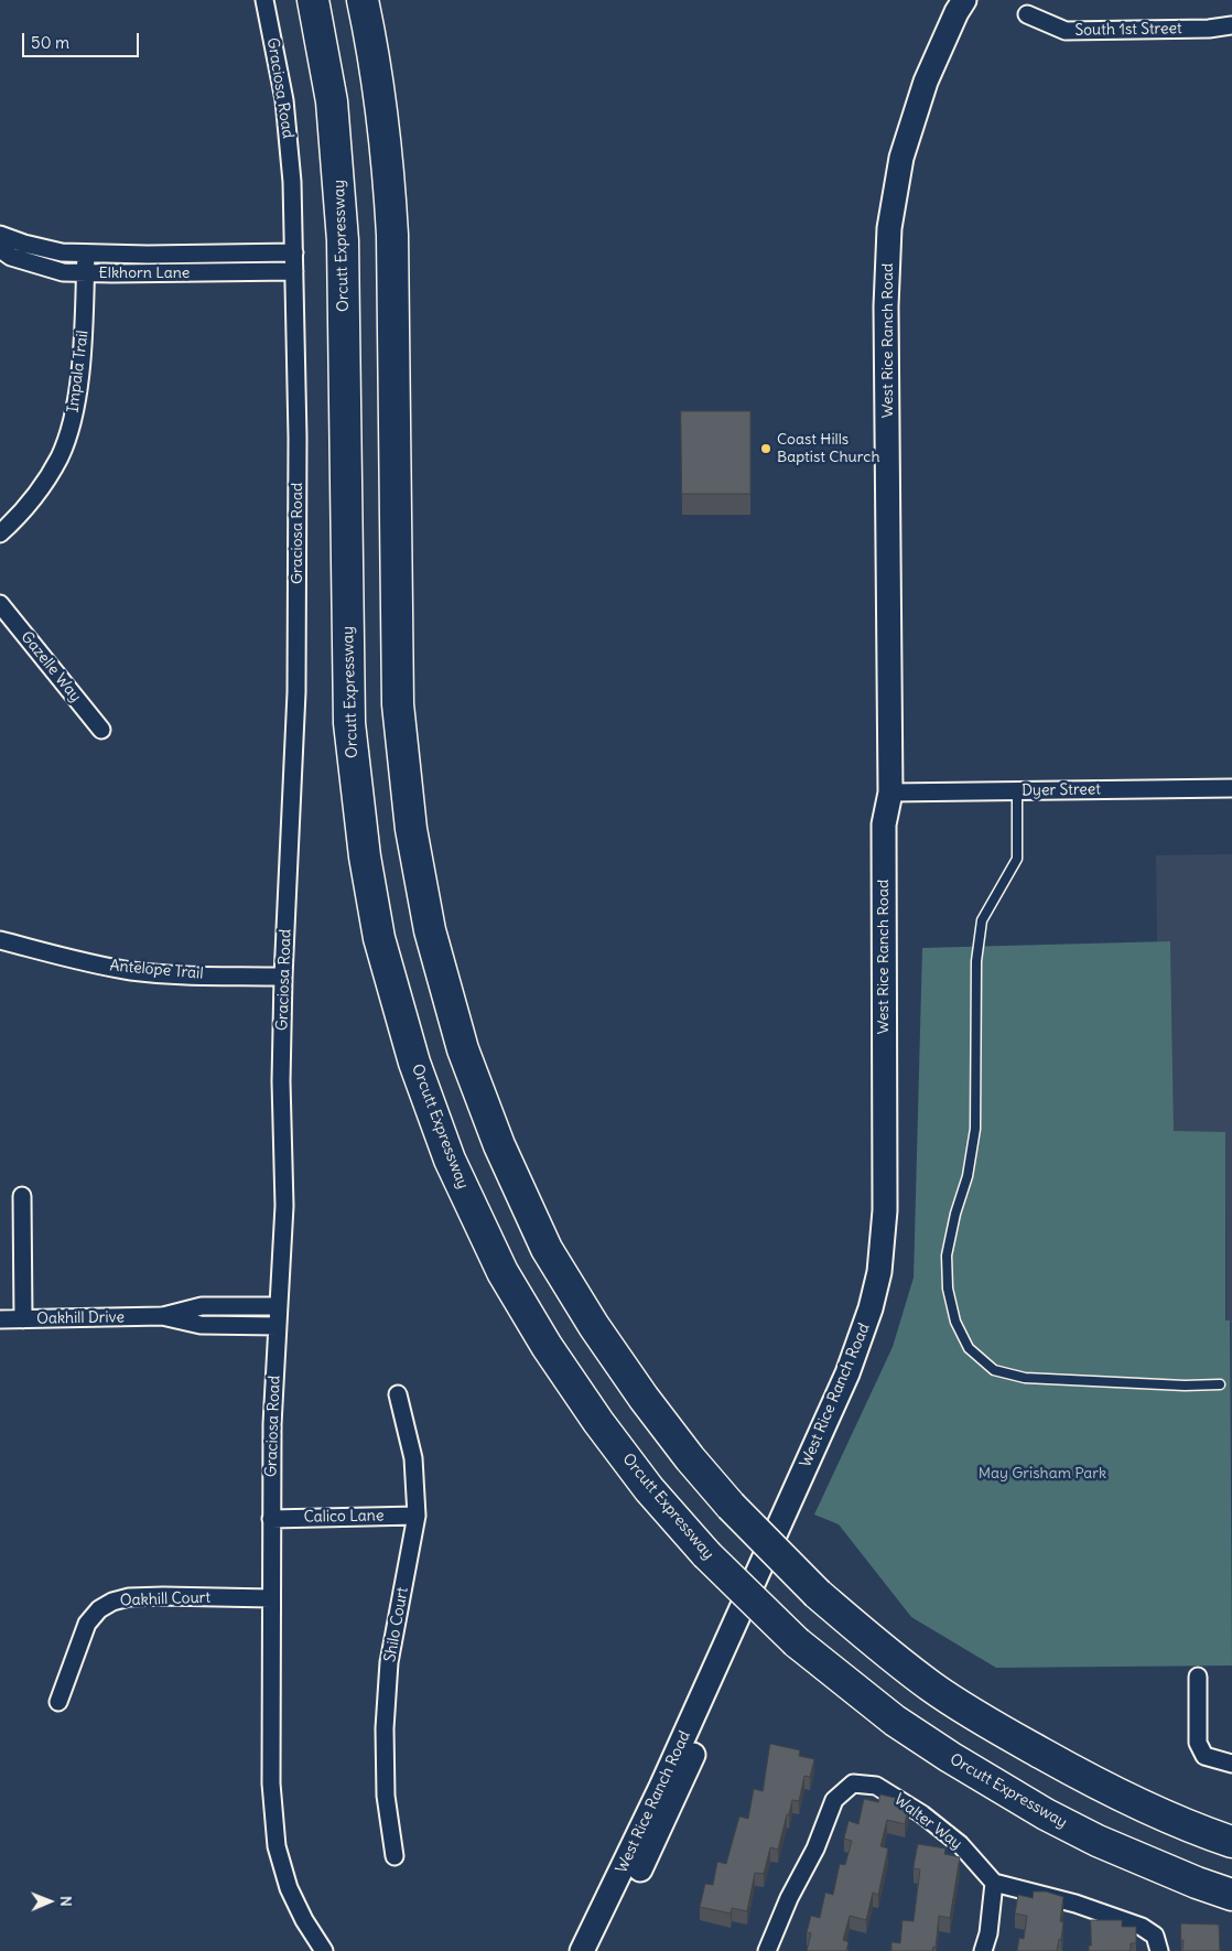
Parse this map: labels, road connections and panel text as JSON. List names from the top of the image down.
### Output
{
  "streets": {
    "highway": ["Orcutt Expressway"],
    "main road": ["West Rice Ranch Road"],
    "street": [
      "South 1st Street",
      "Graciosa Road",
      "Elkhorn Lane",
      "Impala Trail",
      "Gazelle Way",
      "Dyer Street",
      "Antelope Trail",
      "Oakhill Drive",
      "Calico Lane",
      "Oakhill Court",
      "Shilo Court",
      "Walter Way"
    ]
  },
  "crossings": [
    ["Graciosa Road", "Elkhorn Lane"],
    ["Graciosa Road", "Antelope Trail"],
    ["Graciosa Road", "Oakhill Drive"],
    ["Graciosa Road", "Calico Lane"],
    ["Graciosa Road", "Oakhill Court"],
    ["Elkhorn Lane", "Impala Trail"],
    ["West Rice Ranch Road", "Dyer Street"],
    ["Calico Lane", "Shilo Court"]
  ],
  "parks": ["May Grisham Park"],
  "places": ["Coast Hills Baptist Church"],
  "scale_bar": "50 m",
  "north": "right"
}
